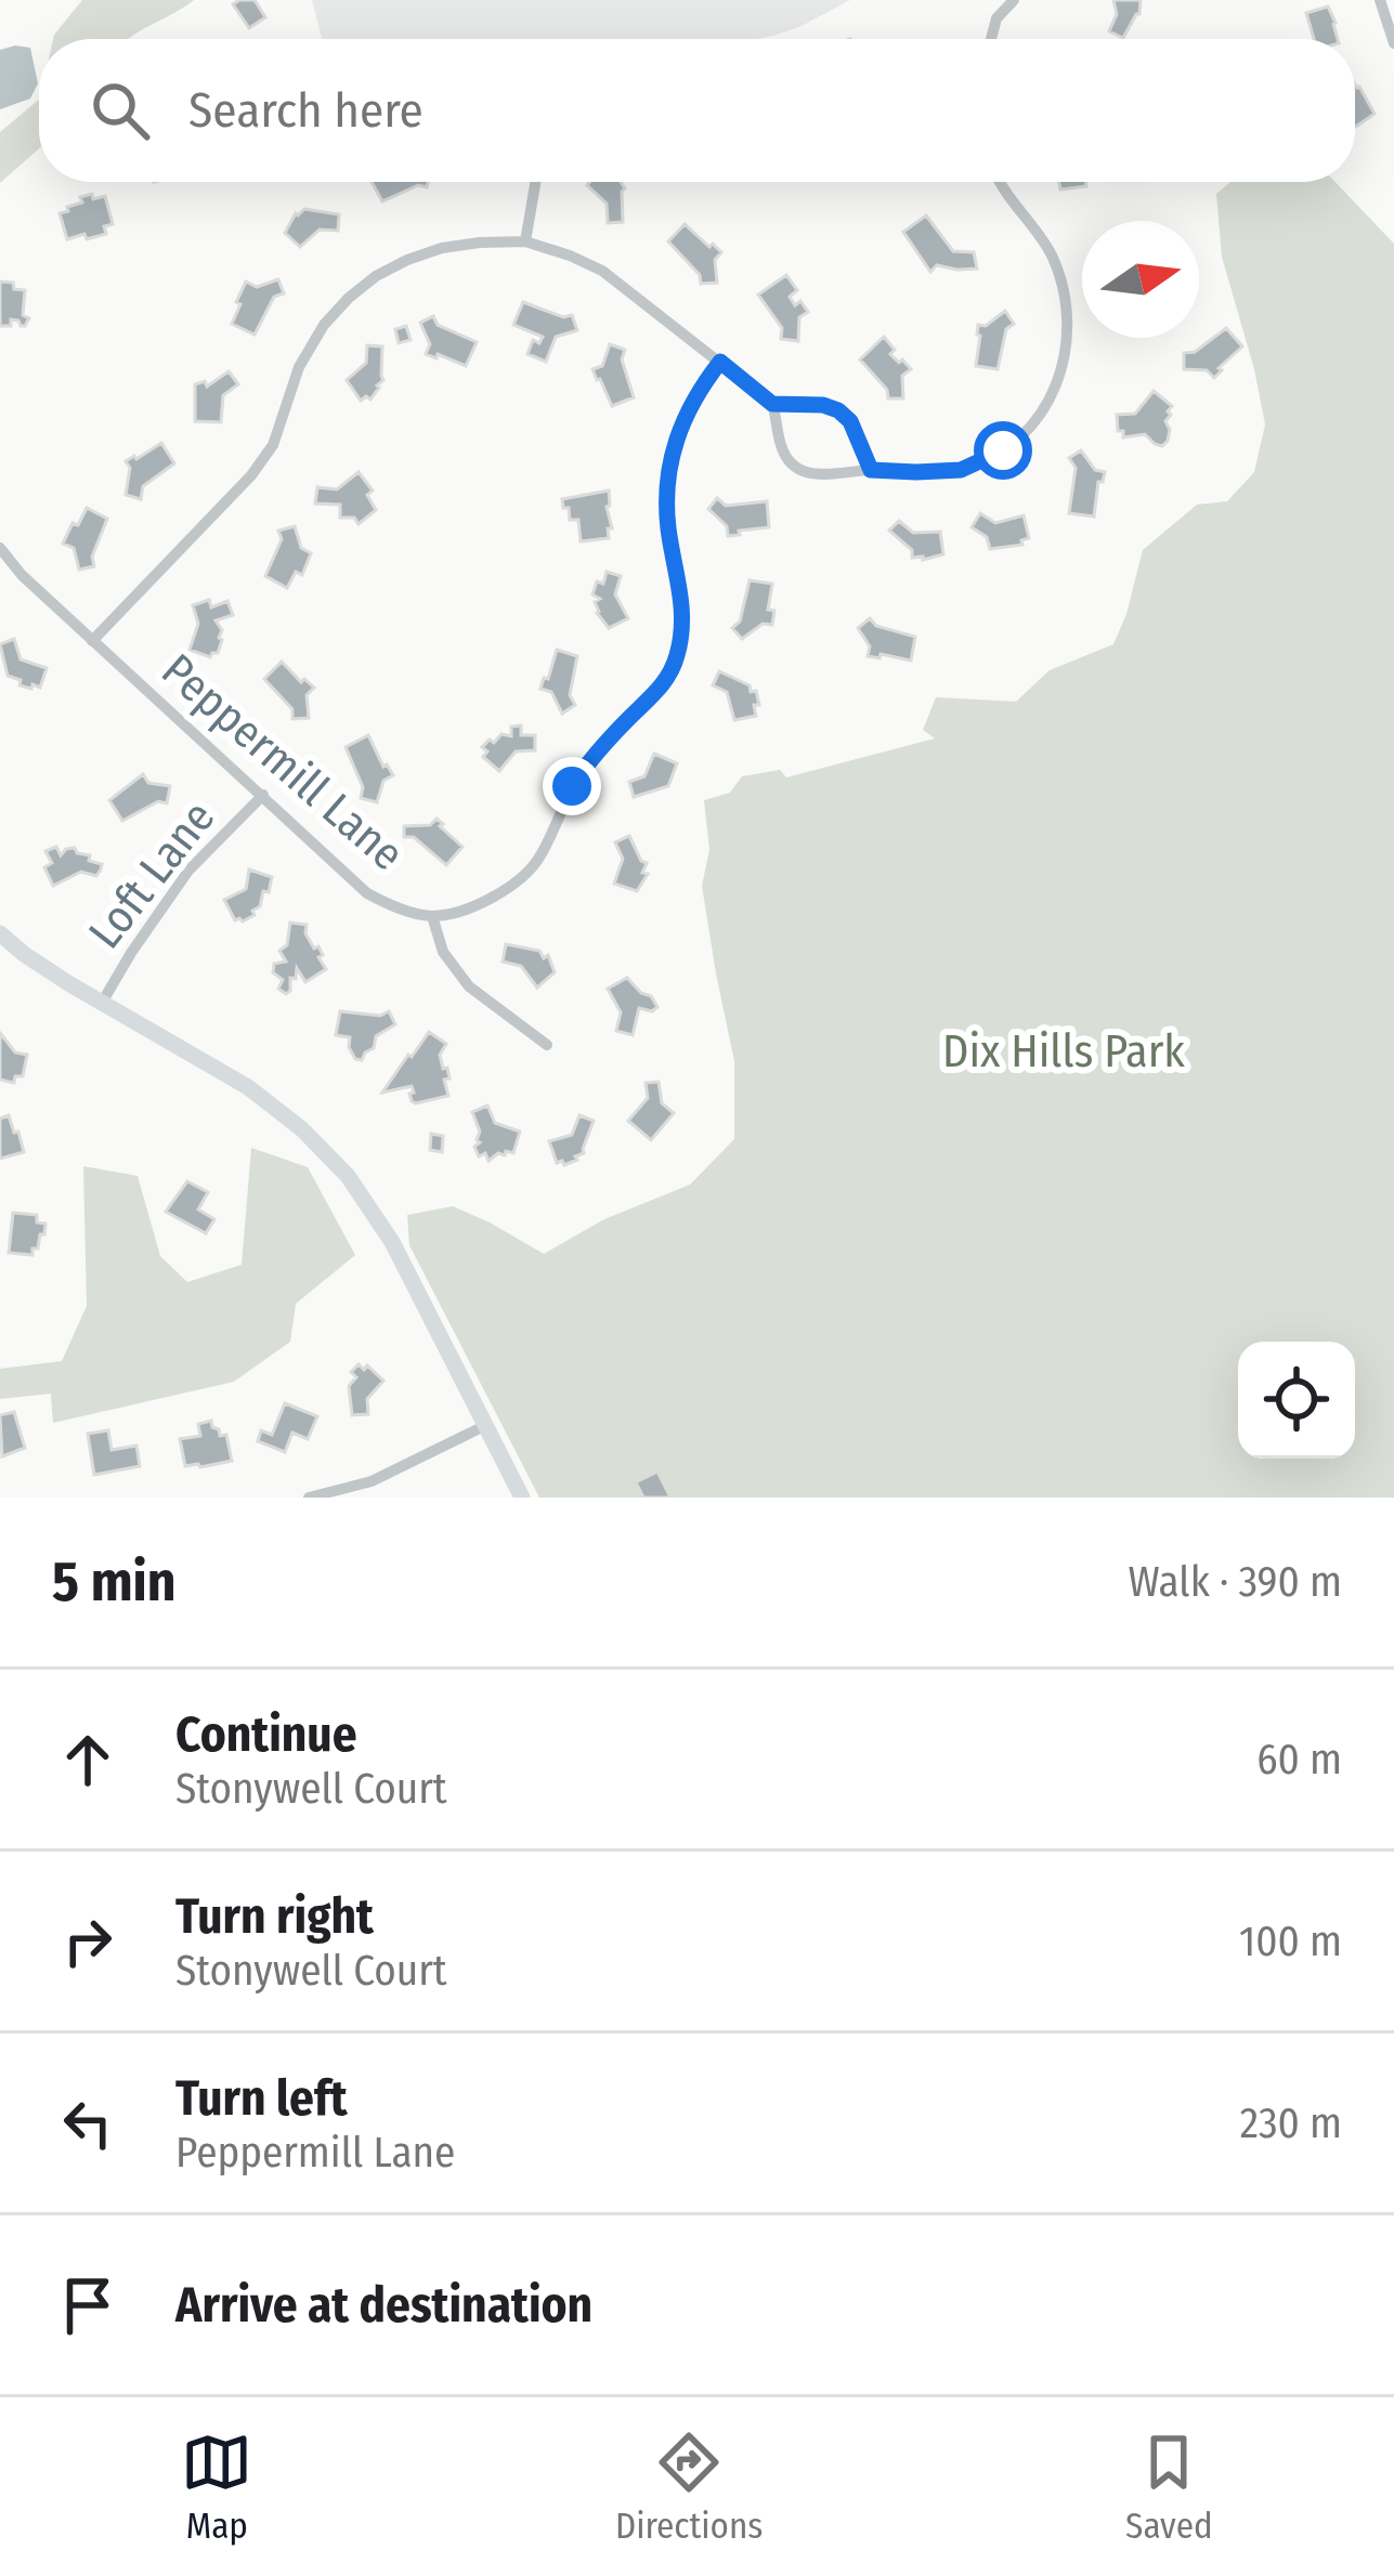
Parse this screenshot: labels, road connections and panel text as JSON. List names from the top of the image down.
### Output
{
  "streets": {
    "street": ["Peppermill Lane", "Loft Lane"]
  },
  "crossings": [
    ["Peppermill Lane", "Loft Lane"]
  ],
  "parks": ["Dix Hills Park"],
  "north": "right",
  "page": {
    "search": "Search here",
    "heading": ["5 min", "Walk · 390 m"],
    "list": [
      ["Continue", "Stonywell Court", "60 m"],
      ["Turn right", "Stonywell Court", "100 m"],
      ["Turn left", "Peppermill Lane", "230 m"],
      "Arrive at destination"
    ],
    "nav": ["Map", "Directions", "Saved"]
  }
}
